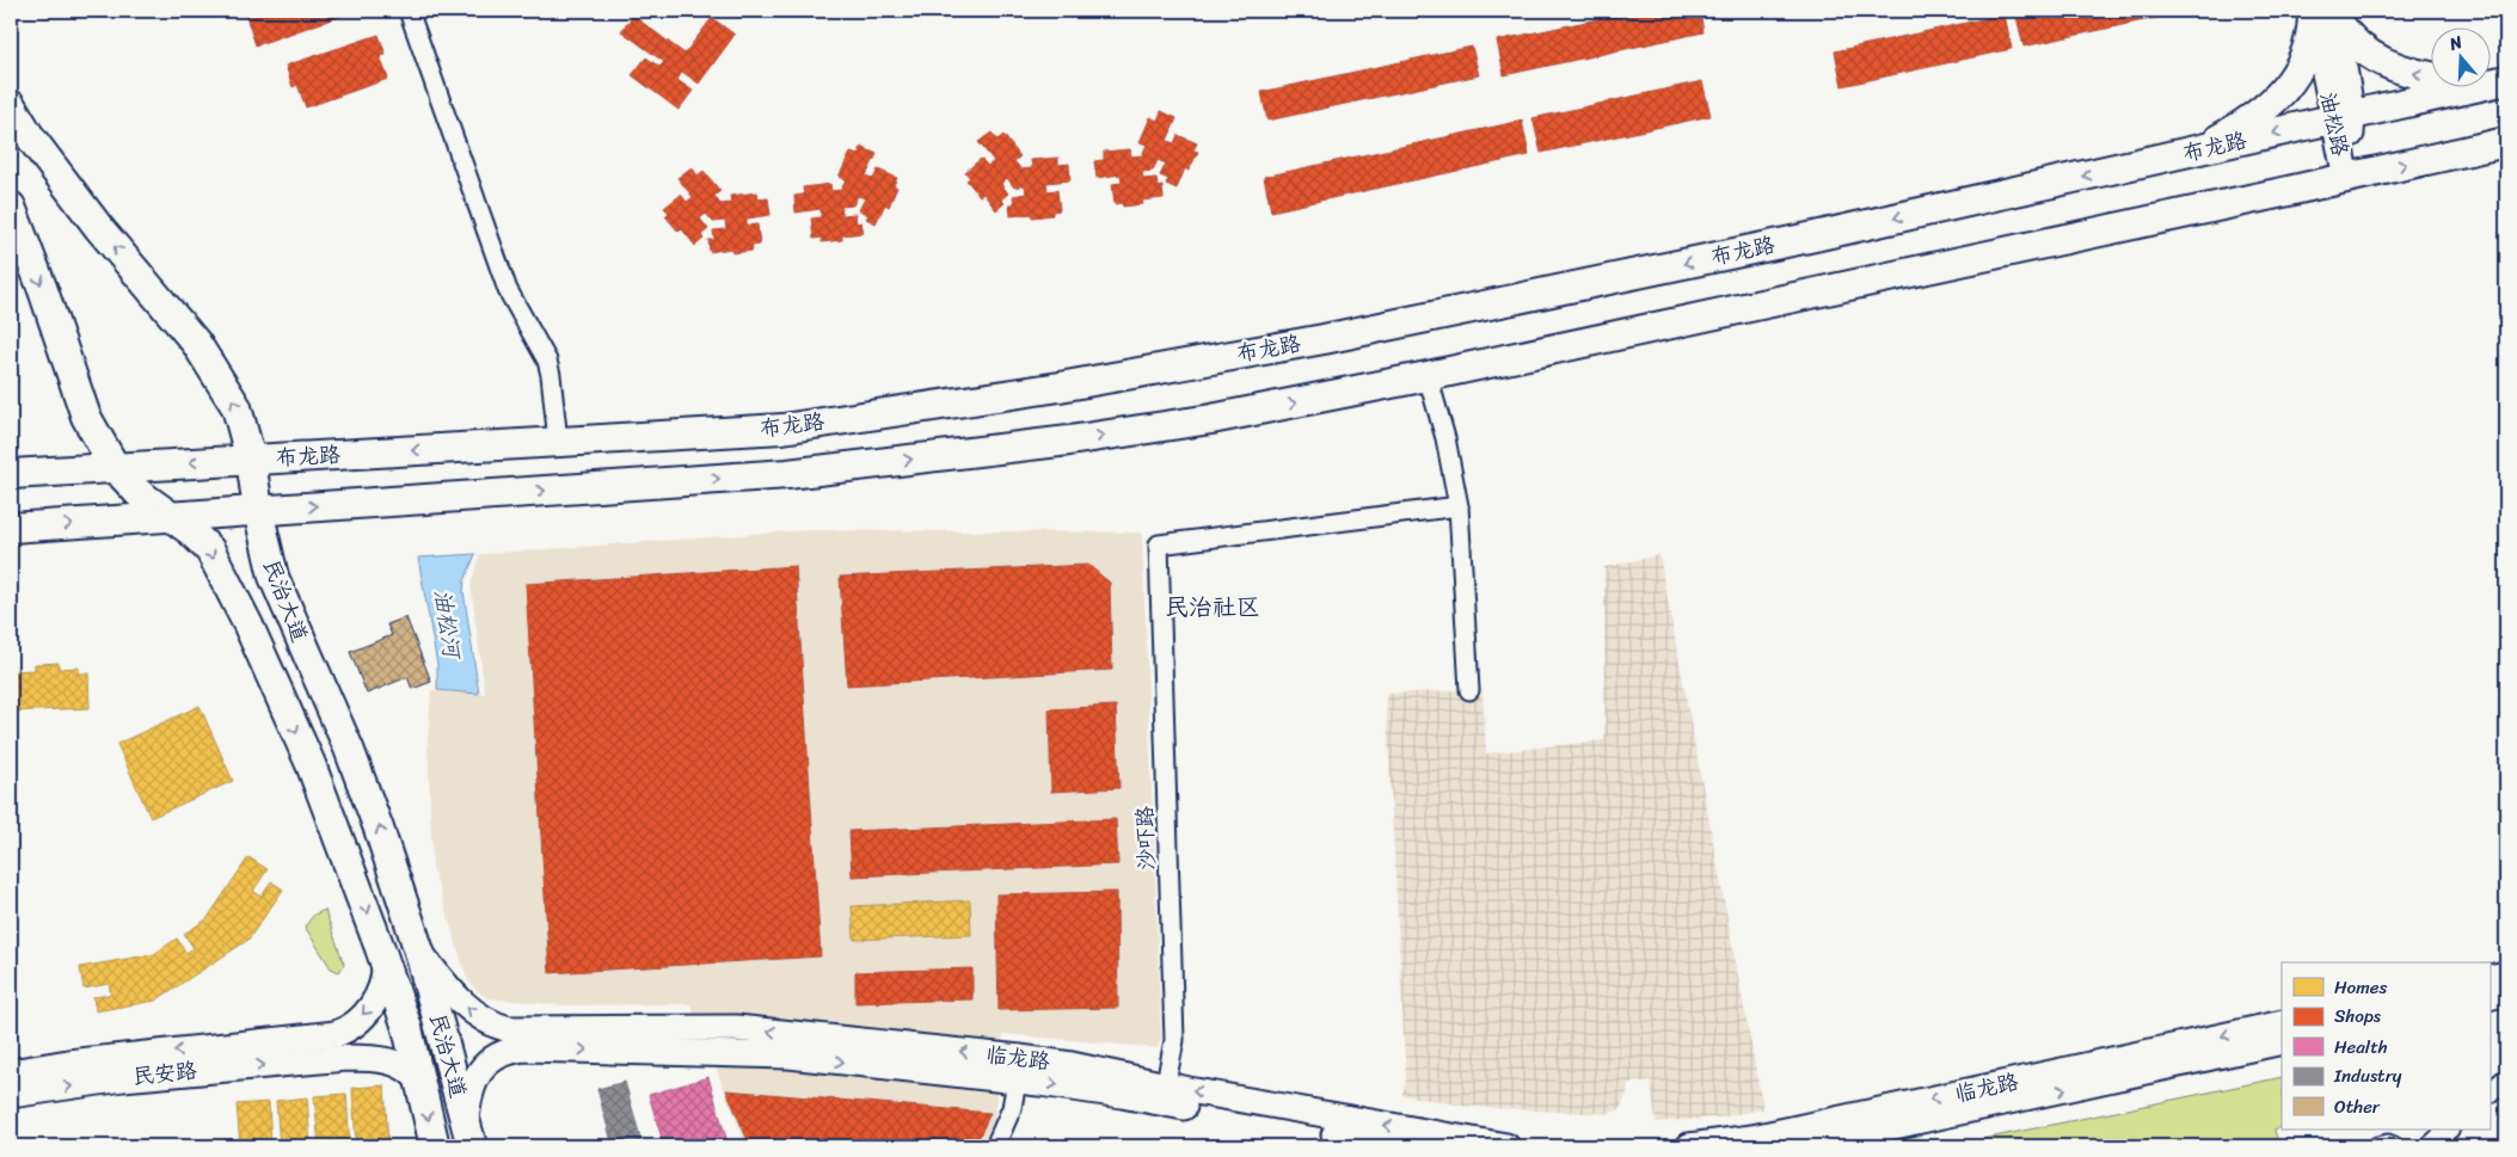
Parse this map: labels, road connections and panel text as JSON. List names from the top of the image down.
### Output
{
  "streets": {
    "main road": [
      "油松路",
      "布龙路",
      "民治大道",
      "临龙路",
      "民安路"
    ],
    "street": ["沙吓路"]
  },
  "crossings": [
    ["油松路", "布龙路"],
    ["布龙路", "民治大道"],
    ["沙吓路", "临龙路"]
  ],
  "districts": ["民治社区"],
  "water": ["油松河"],
  "legend": [
    "Homes",
    "Shops",
    "Health",
    "Industry",
    "Other"
  ],
  "north": "top"
}
